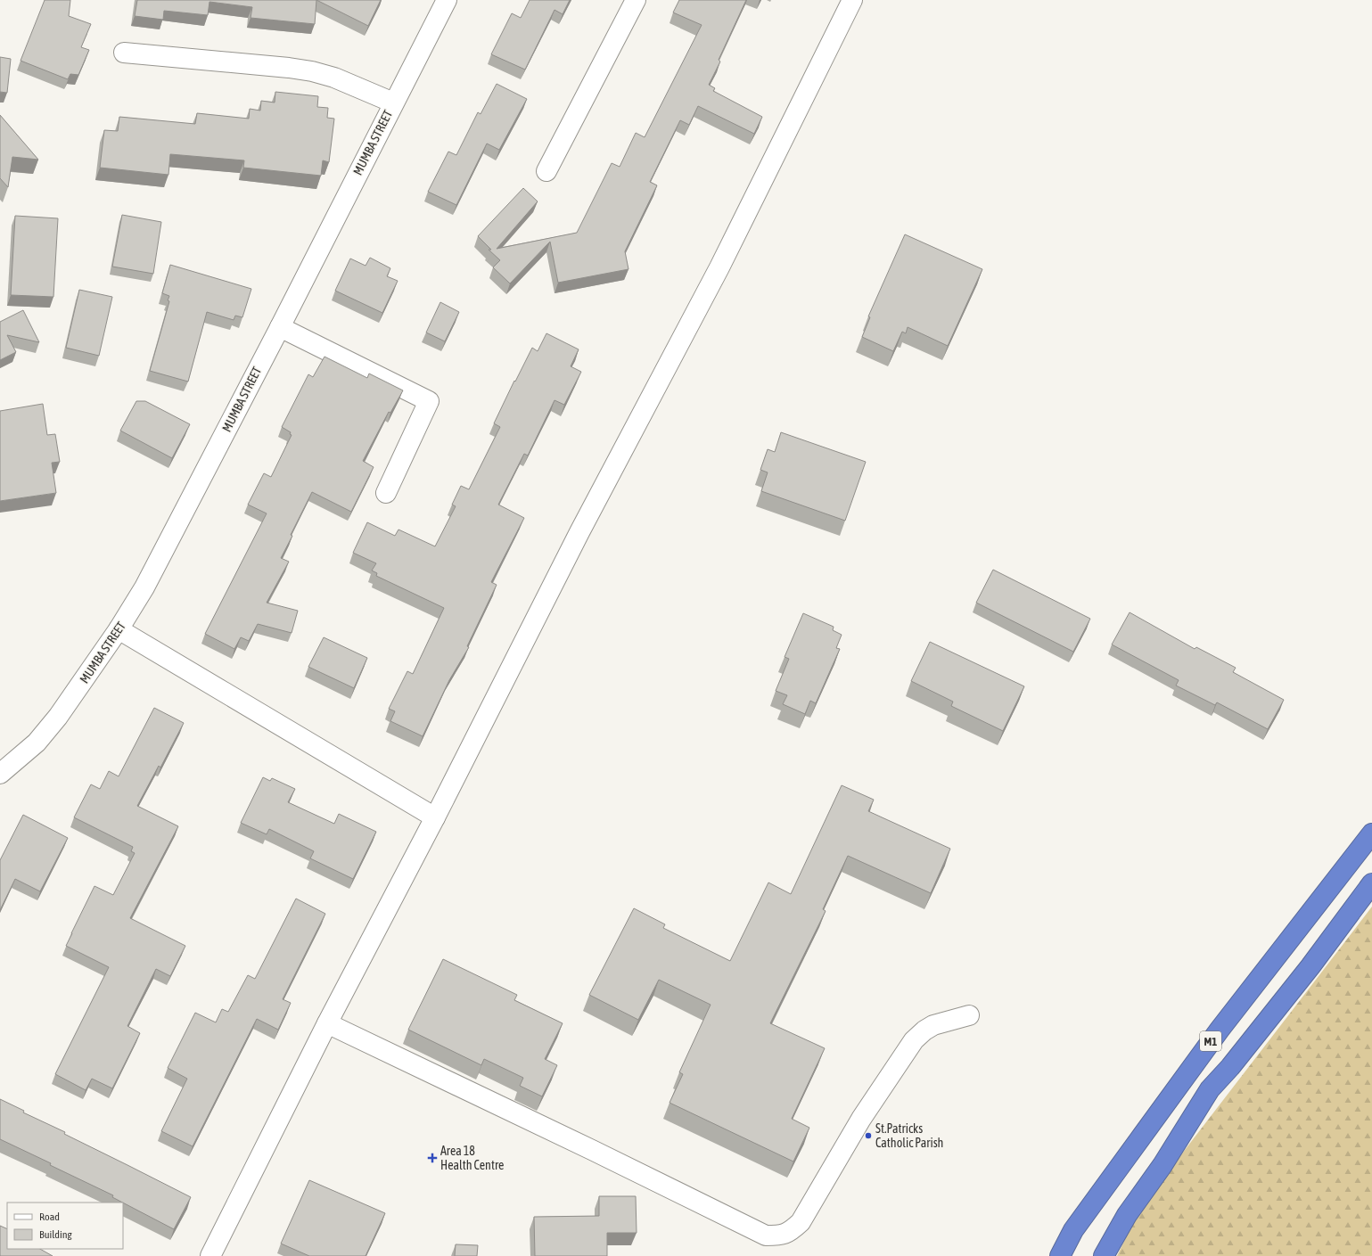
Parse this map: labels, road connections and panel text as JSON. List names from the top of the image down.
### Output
{
  "streets": {
    "highway": ["M1"],
    "street": ["MUMBA STREET"]
  },
  "places": {
    "other": ["St.Patricks Catholic Parish"],
    "health": ["Area 18 Health Centre"]
  },
  "legend": ["Road", "Building"]
}
